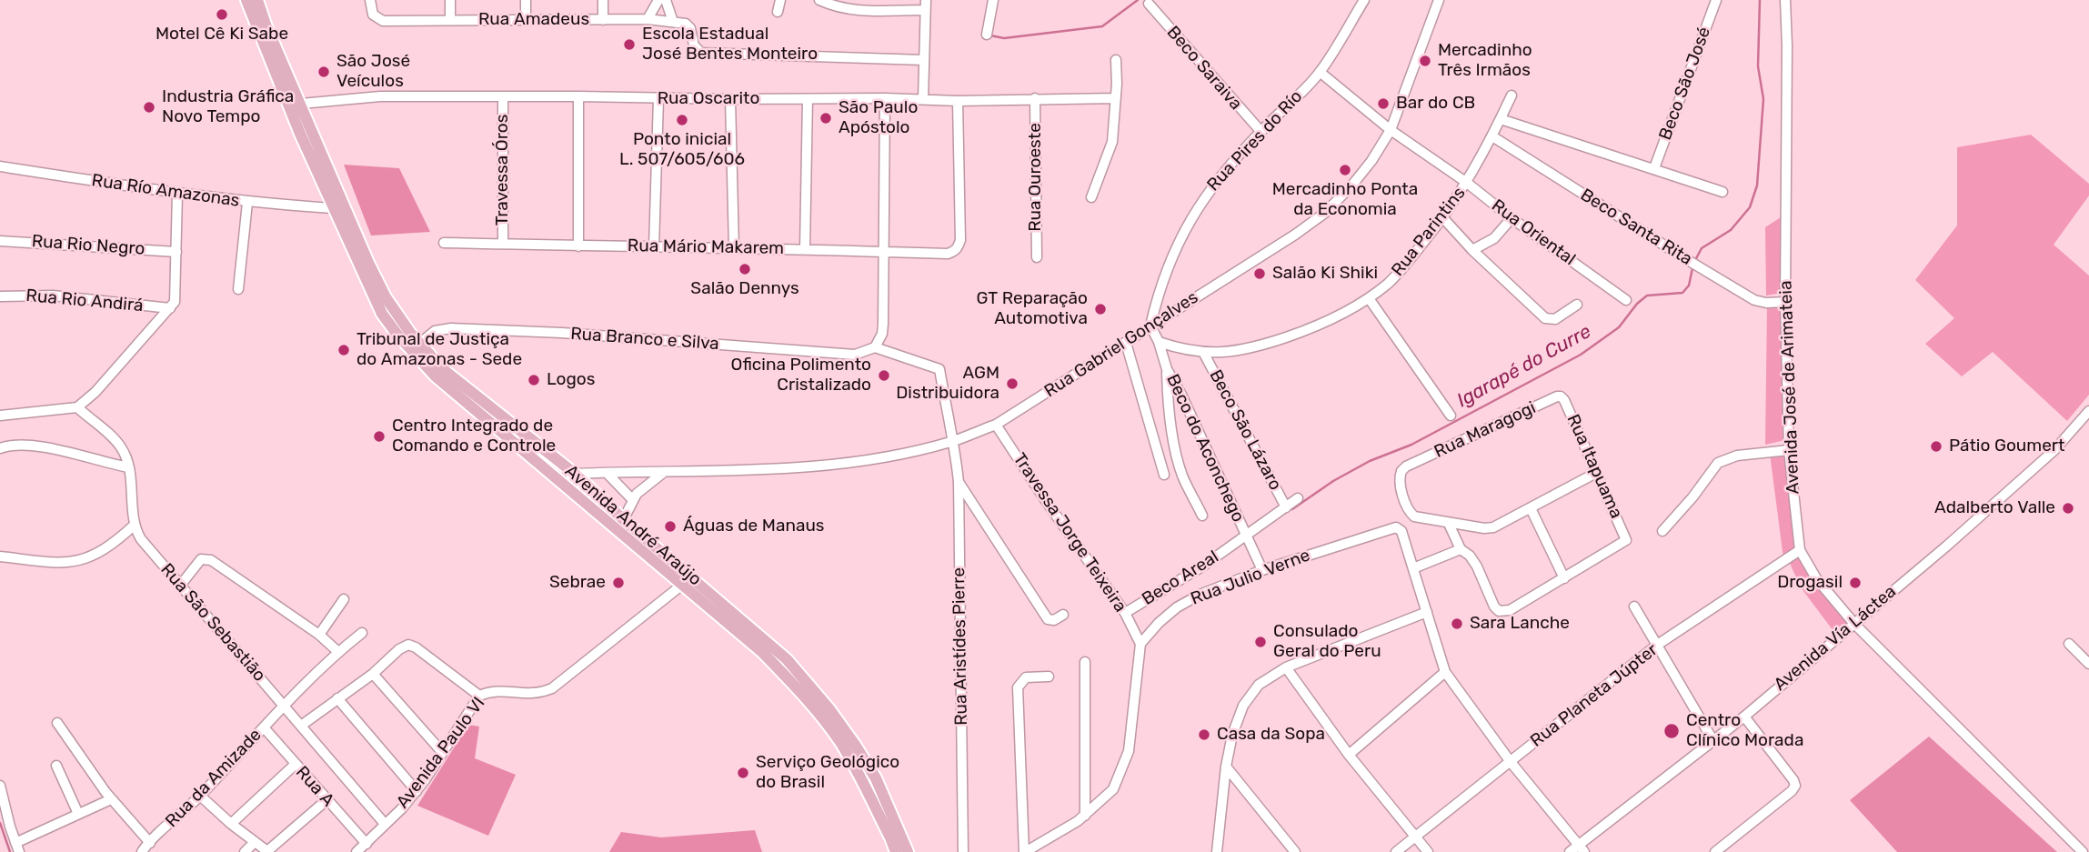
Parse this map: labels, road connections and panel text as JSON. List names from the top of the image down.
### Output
{
  "streets": {
    "main road": ["Avenida André Araújo"],
    "street": [
      "Rua Amadeus",
      "Beco Saraiva",
      "Beco São José",
      "Rua Oscarito",
      "Rua Pires do Río",
      "Travessa Óros",
      "Rua Ouroeste",
      "Rua Río Amazonas",
      "Beco Santa Rita",
      "Rua Parintins",
      "Rua Oriental",
      "Rua Rio Negro",
      "Rua Mário Makarem",
      "Rua Rio Andirá",
      "Rua Branco e Silva",
      "Rua Gabriel Gonçalves",
      "Avenida José de Arimateia",
      "Beco São Lázaro",
      "Rua Maragogi",
      "Beco do Aconchego",
      "Rua Itapuama",
      "Travessa Jorge Teixeira",
      "Rua Julio Verne",
      "Beco Areal",
      "Rua São Sebastião",
      "Avenida Vía Láctea",
      "Rua Aristídes Pierre",
      "Rua Planeta Júpter",
      "Avenida Paulo VI",
      "Rua da Amizade",
      "Rua A"
    ]
  },
  "crossings": [
    ["Beco Saraiva", "Rua Pires do Río"],
    ["Rua Oscarito", "Travessa Óros"],
    ["Rua Oscarito", "Rua Ouroeste"],
    ["Rua Oscarito", "Rua Mário Makarem"],
    ["Rua Oscarito", "Avenida André Araújo"],
    ["Rua Pires do Río", "Rua Oriental"],
    ["Rua Pires do Río", "Rua Gabriel Gonçalves"],
    ["Rua Pires do Río", "Beco do Aconchego"],
    ["Travessa Óros", "Rua Mário Makarem"],
    ["Rua Río Amazonas", "Avenida André Araújo"],
    ["Beco Santa Rita", "Rua Parintins"],
    ["Beco Santa Rita", "Avenida José de Arimateia"],
    ["Rua Parintins", "Rua Oriental"],
    ["Rua Parintins", "Beco São Lázaro"],
    ["Rua Parintins", "Beco do Aconchego"],
    ["Rua Oriental", "Rua Gabriel Gonçalves"],
    ["Rua Branco e Silva", "Avenida André Araújo"],
    ["Rua Branco e Silva", "Rua Aristídes Pierre"],
    ["Rua Gabriel Gonçalves", "Beco do Aconchego"],
    ["Rua Gabriel Gonçalves", "Avenida André Araújo"],
    ["Rua Gabriel Gonçalves", "Travessa Jorge Teixeira"],
    ["Rua Gabriel Gonçalves", "Rua Aristídes Pierre"],
    ["Avenida José de Arimateia", "Avenida Vía Láctea"],
    ["Avenida José de Arimateia", "Rua Planeta Júpter"],
    ["Beco São Lázaro", "Beco Areal"],
    ["Rua Maragogi", "Rua Itapuama"],
    ["Beco do Aconchego", "Rua Julio Verne"],
    ["Beco do Aconchego", "Beco Areal"],
    ["Avenida André Araújo", "Avenida Paulo VI"],
    ["Travessa Jorge Teixeira", "Rua Julio Verne"],
    ["Travessa Jorge Teixeira", "Beco Areal"],
    ["Rua São Sebastião", "Avenida Paulo VI"],
    ["Rua São Sebastião", "Rua da Amizade"],
    ["Avenida Paulo VI", "Rua A"],
    ["Rua da Amizade", "Rua A"]
  ],
  "water": ["Igarapé do Curre"],
  "places": [
    "Motel Cê Ki Sabe",
    "Escola Estadual José Bentes Monteiro",
    "Mercadinho Três Irmãos",
    "São José Veículos",
    "Bar do CB",
    "Industria Gráfica Novo Tempo",
    "São Paulo Apóstolo",
    "Ponto inicial L. 507/605/606",
    "Mercadinho Ponta da Economia",
    "Salão Dennys",
    "Salão Ki Shiki",
    "GT Reparação Automotiva",
    "Tribunal de Justiça do Amazonas - Sede",
    "Oficina Polimento Cristalizado",
    "Logos",
    "AGM Distribuidora",
    "Centro Integrado de Comando e Controle",
    "Pátio Goumert",
    "Adalberto Valle",
    "Águas de Manaus",
    "Sebrae",
    "Drogasil",
    "Sara Lanche",
    "Consulado Geral do Peru",
    "Centro Clínico Morada",
    "Casa da Sopa",
    "Serviço Geológico do Brasil"
  ]
}
